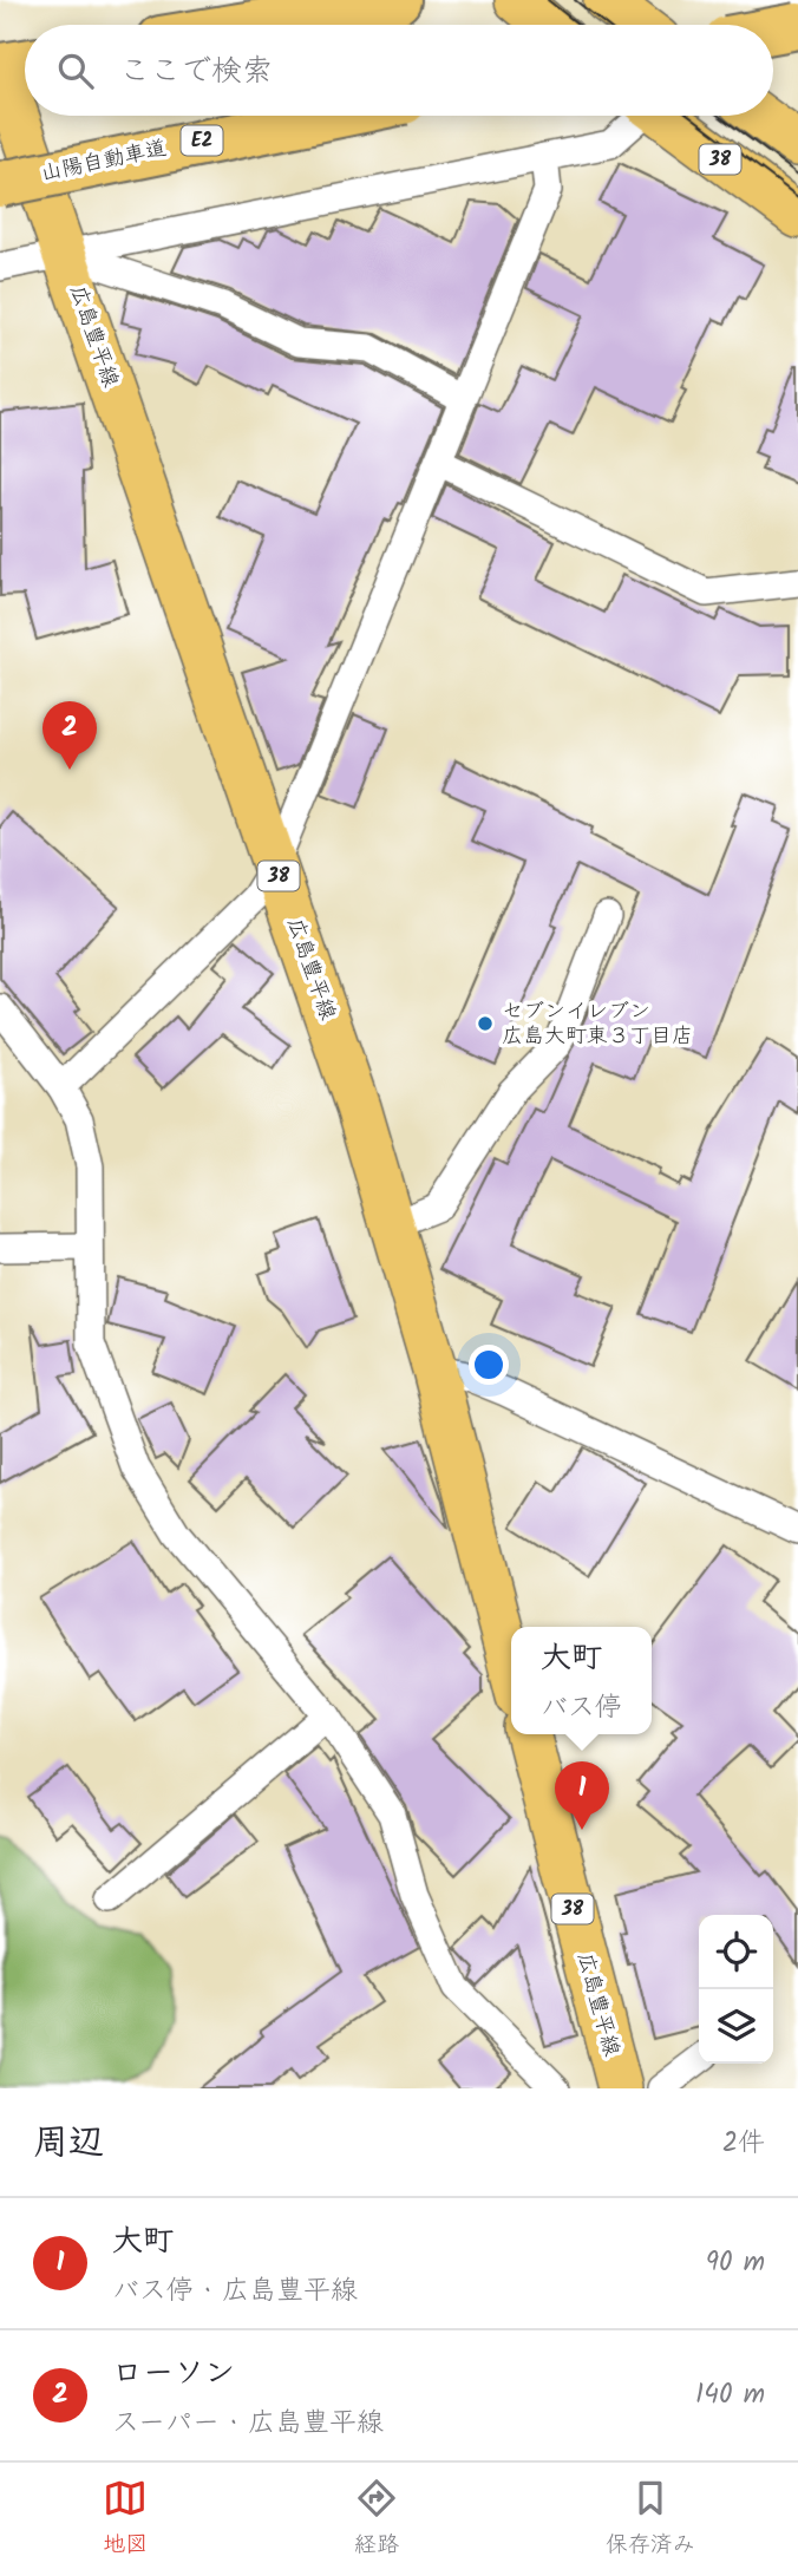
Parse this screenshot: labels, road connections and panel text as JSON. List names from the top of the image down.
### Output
{
  "streets": {
    "highway": ["E2", "山陽自動車道"],
    "main road": ["38", "広島豊平線"]
  },
  "places": ["セブンイレブン 広島大町東３丁目店"],
  "page": {
    "search": "ここで検索",
    "pins": ["2", "1"],
    "popup": ["大町", "バス停"],
    "heading": ["周辺", "2件"],
    "list": [
      {
        "mark": "1",
        "name": "大町",
        "note": "バス停 · 広島豊平線",
        "value": "90 m"
      },
      {
        "mark": "2",
        "name": "ローソン",
        "note": "スーパー · 広島豊平線",
        "value": "140 m"
      }
    ],
    "nav": ["地図", "経路", "保存済み"]
  }
}
